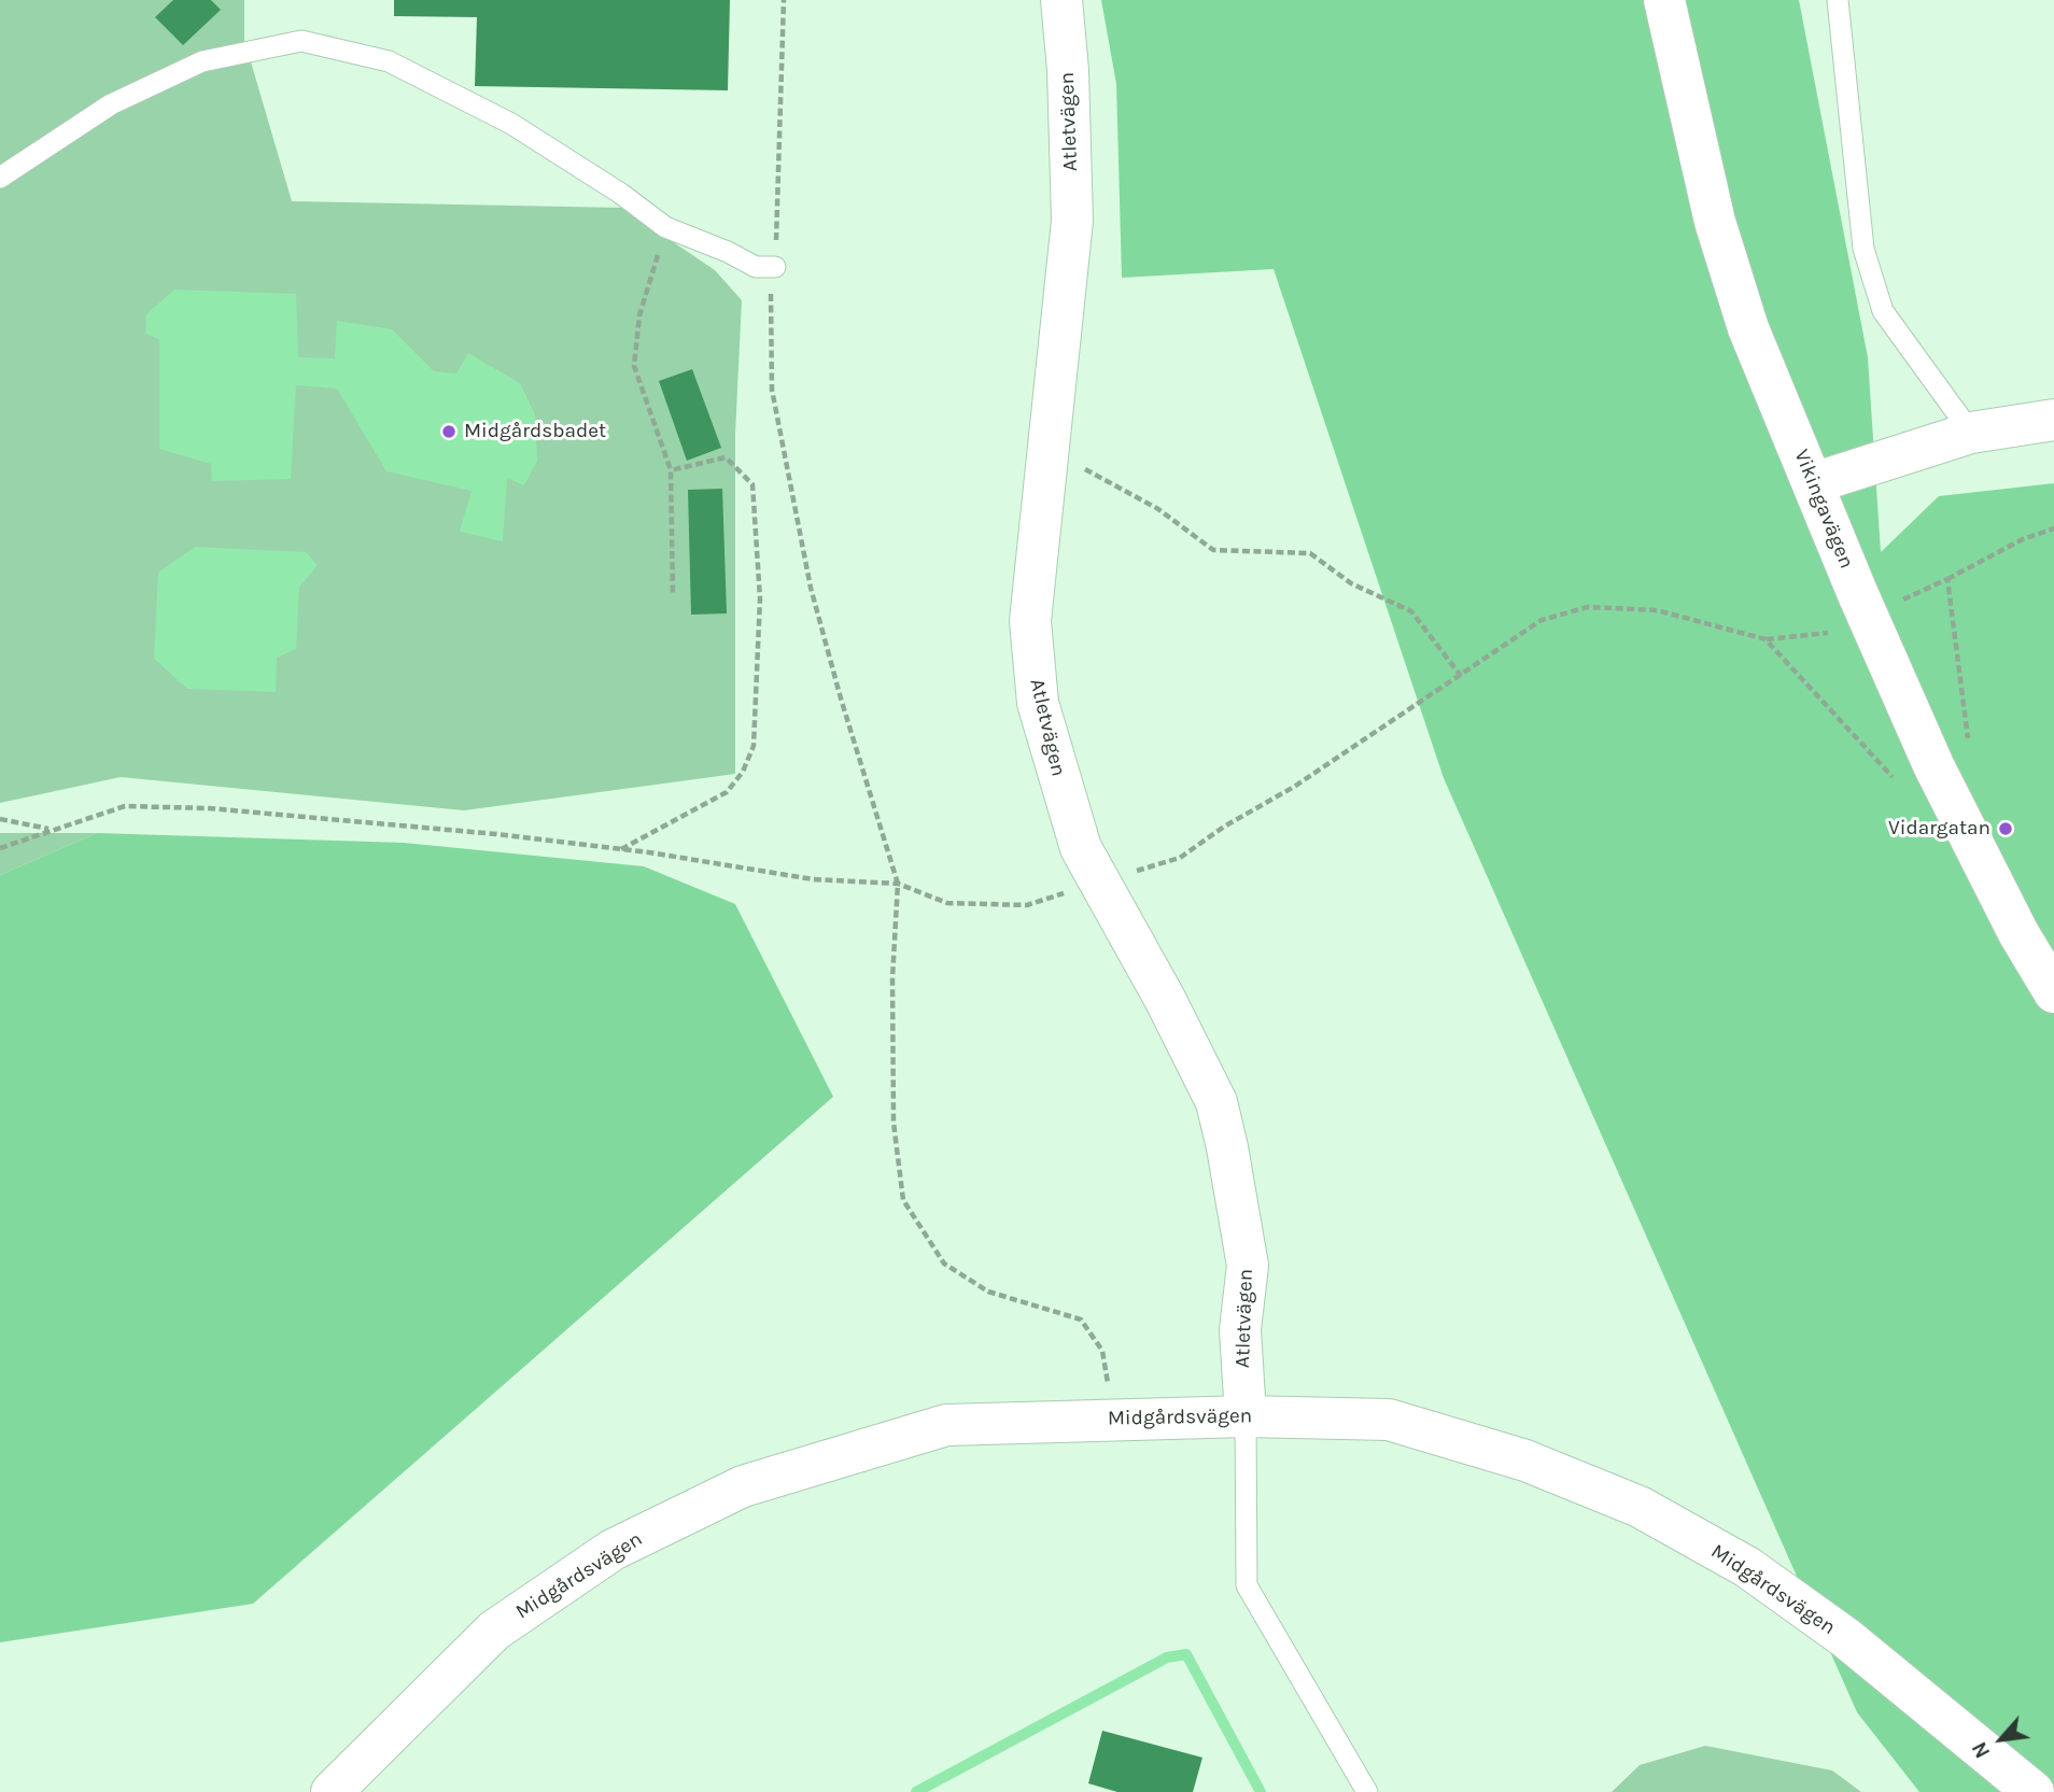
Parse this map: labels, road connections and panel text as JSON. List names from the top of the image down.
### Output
{
  "streets": {
    "street": ["Atletvägen", "Vikingavägen", "Midgårdsvägen"]
  },
  "crossings": [
    ["Atletvägen", "Midgårdsvägen"]
  ],
  "places": ["Midgårdsbadet", "Vidargatan"],
  "north": "bottom left"
}
